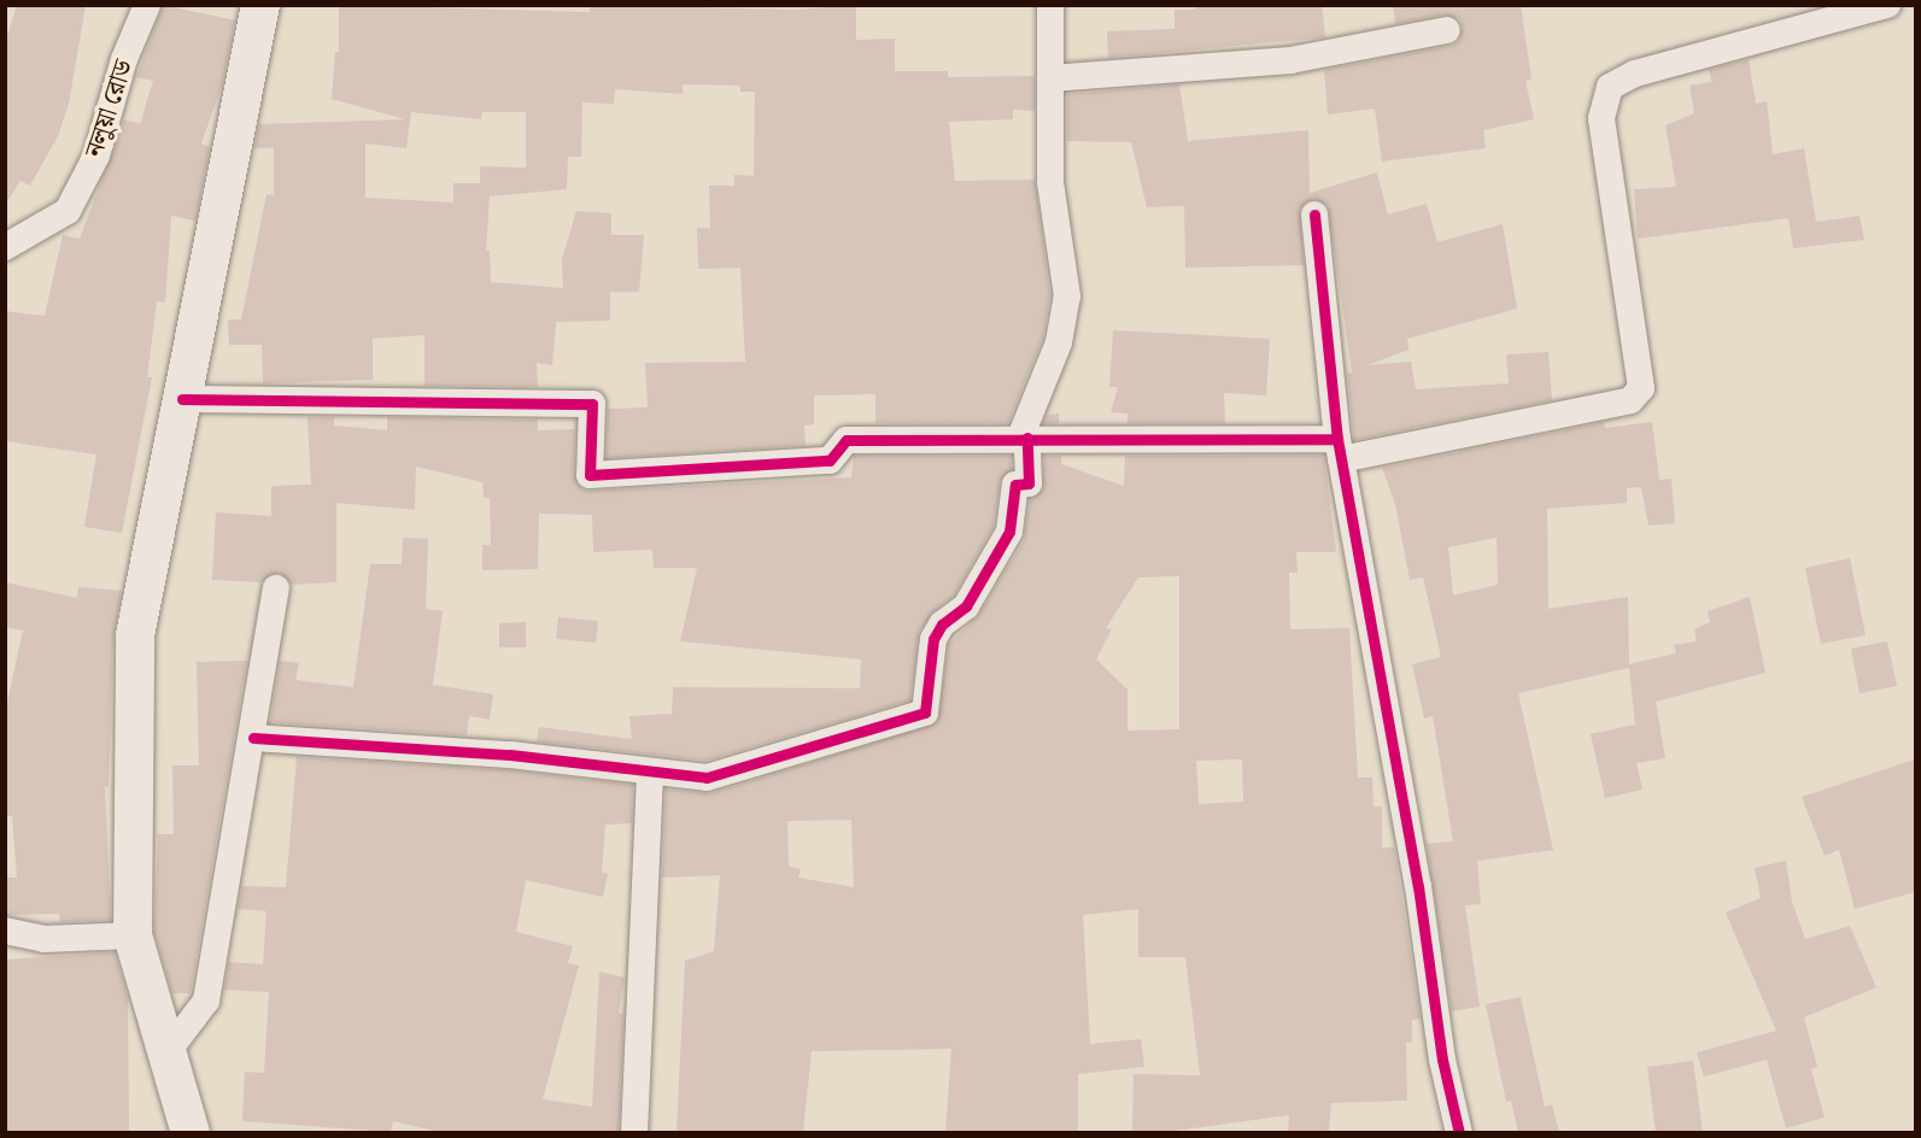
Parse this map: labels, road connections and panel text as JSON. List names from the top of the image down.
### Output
{
  "streets": {
    "street": ["নলুয়া রোড"]
  }
}
